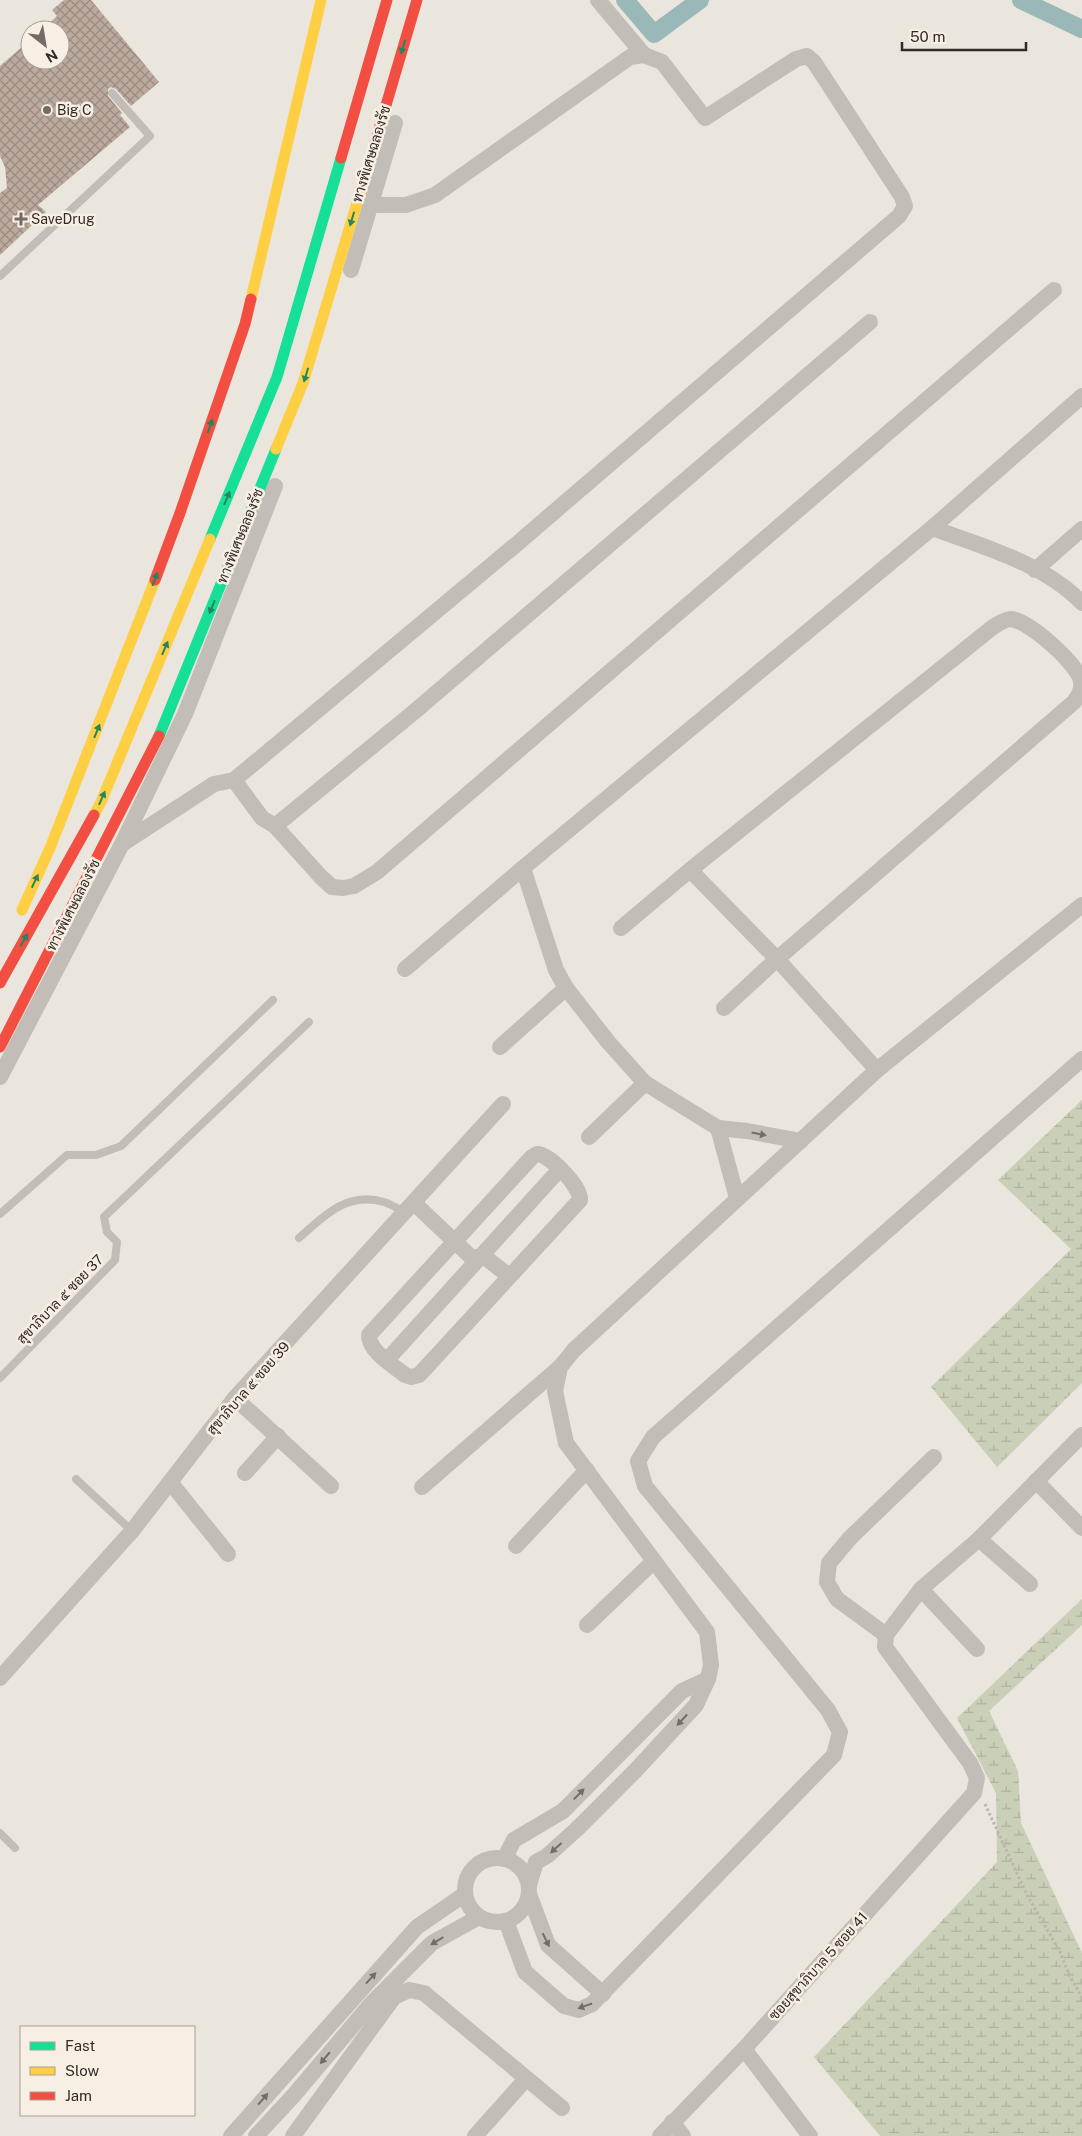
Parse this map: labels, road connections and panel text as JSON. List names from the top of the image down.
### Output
{
  "streets": {
    "highway": ["ทางพิเศษฉลองรัช"],
    "street": ["สุขาภิบาล ๕ ซอย 39", "ซอยสุขาภิบาล 5 ซอย 41"],
    "lane": ["สุขาภิบาล ๕ ซอย 37"]
  },
  "places": {
    "other": ["Big C"],
    "health": ["SaveDrug"]
  },
  "legend": ["Fast", "Slow", "Jam"],
  "scale_bar": "50 m",
  "north": "bottom right"
}
